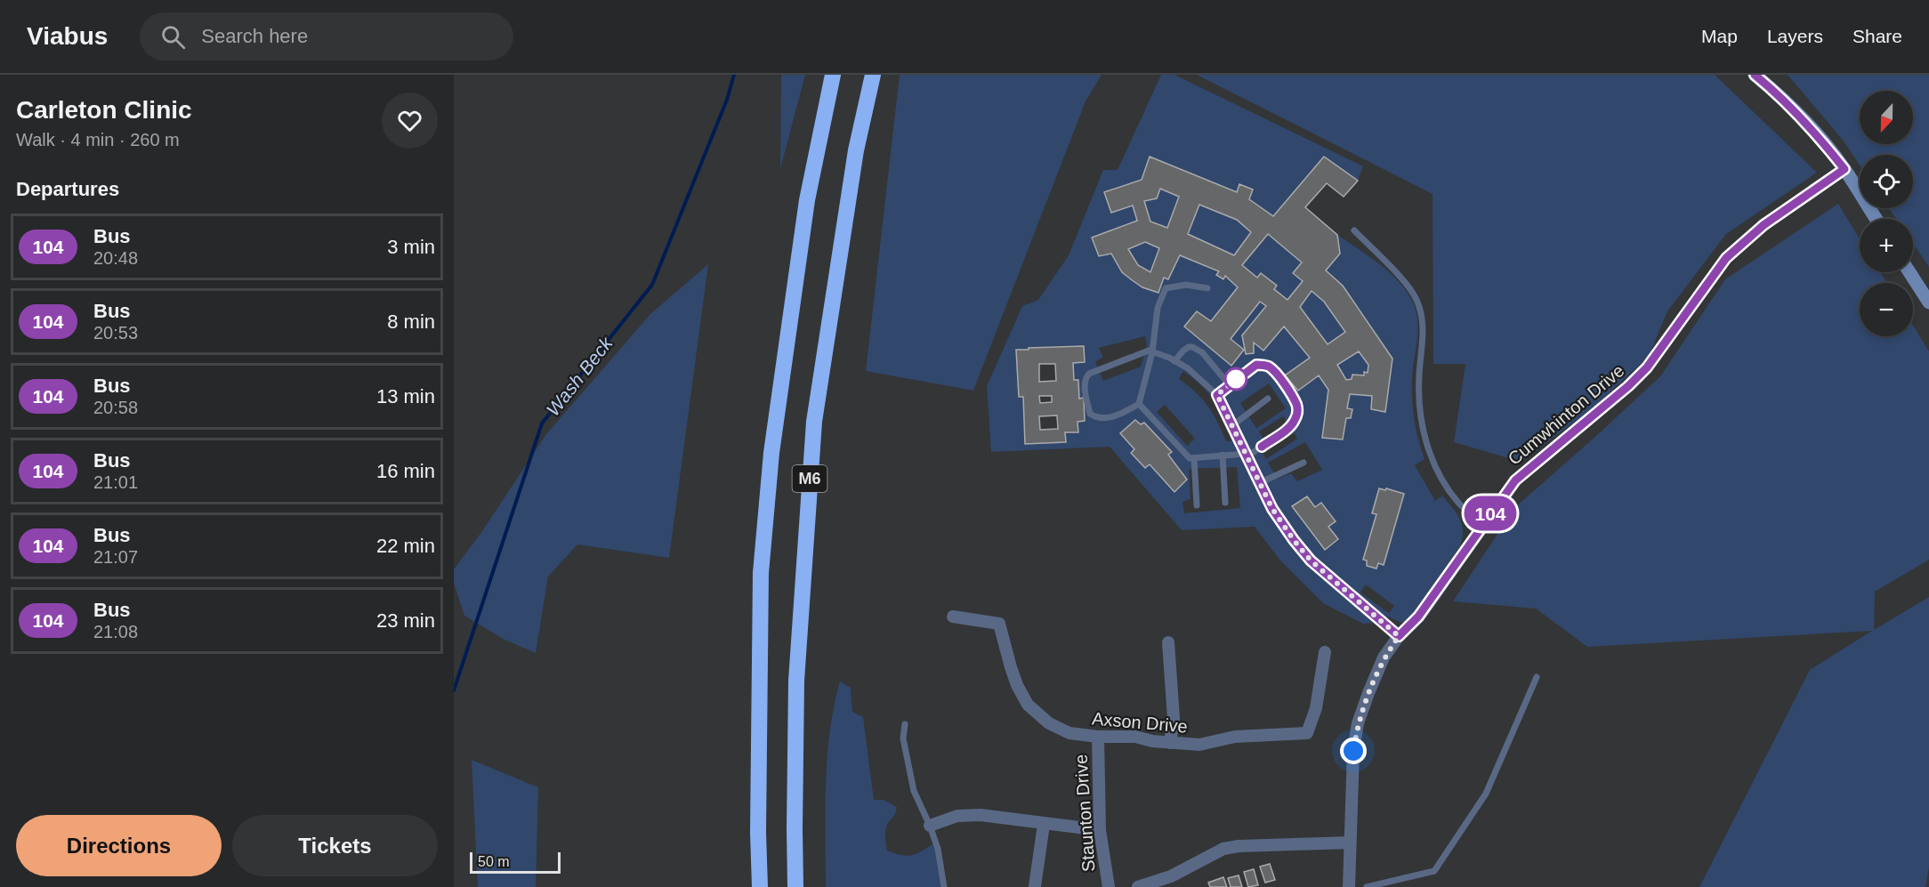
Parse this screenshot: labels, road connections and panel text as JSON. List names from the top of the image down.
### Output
{
  "streets": {
    "highway": ["M6"],
    "street": ["Cumwhinton Drive", "Axson Drive", "Staunton Drive"]
  },
  "crossings": [
    ["Axson Drive", "Staunton Drive"]
  ],
  "water": ["Wash Beck"],
  "lines": ["bus line 104"],
  "scale_bar": "50 m",
  "north": "bottom",
  "page": {
    "header": "Viabus",
    "search": "Search here",
    "nav": ["Map", "Layers", "Share"],
    "heading": [
      ["Carleton Clinic", "Walk · 4 min · 260 m"],
      "Departures"
    ],
    "on_map": "104",
    "map_buttons": ["+", "−"],
    "list": [
      {
        "mark": "104",
        "name": "Bus",
        "note": "20:48",
        "value": "3 min"
      },
      {
        "mark": "104",
        "name": "Bus",
        "note": "20:53",
        "value": "8 min"
      },
      {
        "mark": "104",
        "name": "Bus",
        "note": "20:58",
        "value": "13 min"
      },
      {
        "mark": "104",
        "name": "Bus",
        "note": "21:01",
        "value": "16 min"
      },
      {
        "mark": "104",
        "name": "Bus",
        "note": "21:07",
        "value": "22 min"
      },
      {
        "mark": "104",
        "name": "Bus",
        "note": "21:08",
        "value": "23 min"
      }
    ],
    "buttons": ["Directions", "Tickets"],
    "scale": "50 m"
  }
}
